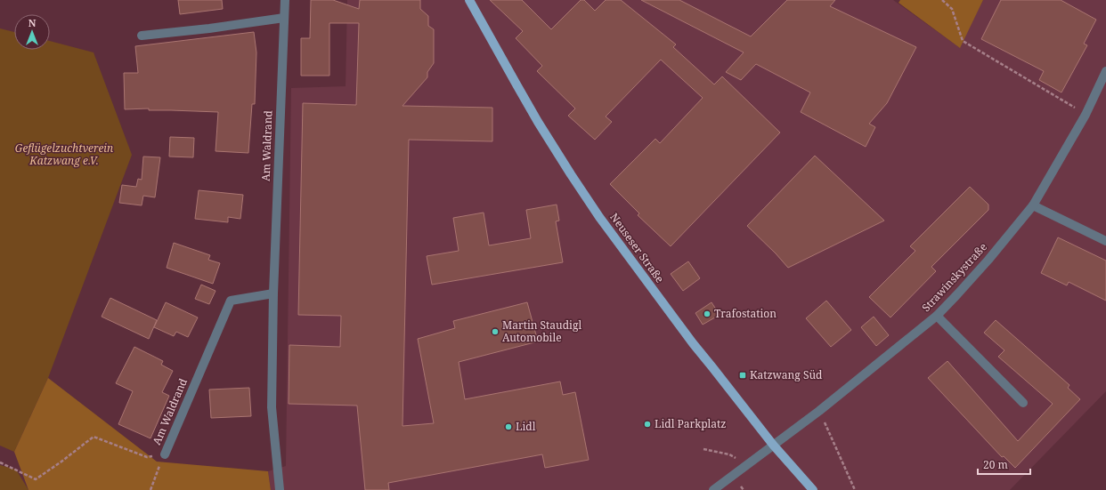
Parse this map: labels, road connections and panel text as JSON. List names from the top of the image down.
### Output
{
  "streets": {
    "main road": ["Neuseser Straße"],
    "street": ["Am Waldrand", "Strawinskystraße"]
  },
  "crossings": [
    ["Neuseser Straße", "Strawinskystraße"]
  ],
  "parks": ["Geflügelzuchtverein Katzwang e.V."],
  "places": {
    "other": [
      "Trafostation",
      "Martin Staudigl Automobile",
      "Lidl Parkplatz",
      "Lidl"
    ],
    "transit": ["Katzwang Süd"]
  },
  "scale_bar": "20 m",
  "north": "top"
}
